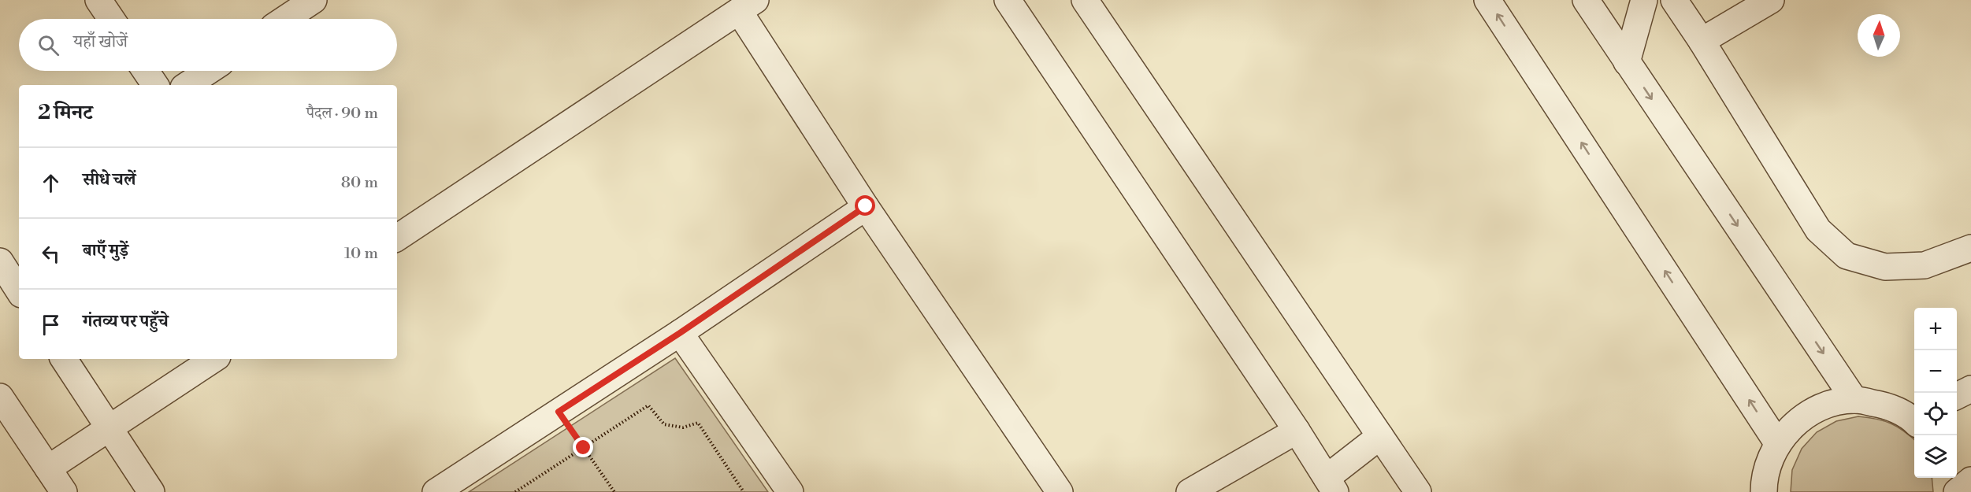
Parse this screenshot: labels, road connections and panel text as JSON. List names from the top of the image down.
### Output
{
  "north": "top",
  "page": {
    "search": "यहाँ खोजें",
    "heading": ["2 मिनट", "पैदल · 90 m"],
    "list": [
      ["सीधे चलें", "80 m"],
      ["बाएँ मुड़ें", "10 m"],
      "गंतव्य पर पहुँचे"
    ],
    "map_buttons": ["+", "−"]
  }
}
